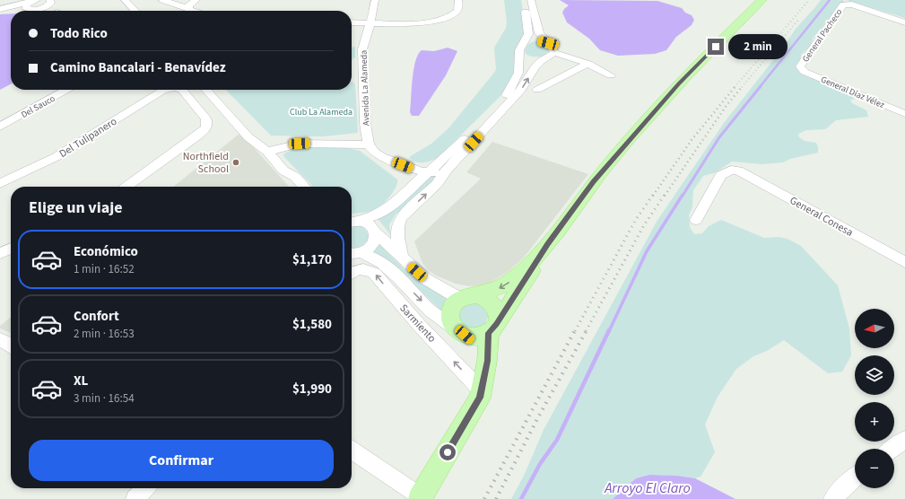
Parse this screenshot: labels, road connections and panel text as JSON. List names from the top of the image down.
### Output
{
  "streets": {
    "street": [
      "General Pacheco",
      "Avenida La Alameda",
      "General Díaz Vélez",
      "Del Sauco",
      "Del Tulipanero",
      "General Conesa",
      "Sarmiento"
    ]
  },
  "crossings": [
    ["General Pacheco", "General Díaz Vélez"]
  ],
  "water": ["Arroyo El Claro"],
  "parks": ["Club La Alameda"],
  "places": ["Northfield School"],
  "north": "left",
  "page": {
    "banner": ["Todo Rico", "Camino Bancalari - Benavídez"],
    "bubble": "2 min",
    "heading": "Elige un viaje",
    "list": [
      {
        "name": "Económico",
        "note": "1 min · 16:52",
        "value": "$1,170"
      },
      {
        "name": "Confort",
        "note": "2 min · 16:53",
        "value": "$1,580"
      },
      {
        "name": "XL",
        "note": "3 min · 16:54",
        "value": "$1,990"
      }
    ],
    "map_buttons": ["+", "−"],
    "buttons": "Confirmar"
  }
}
